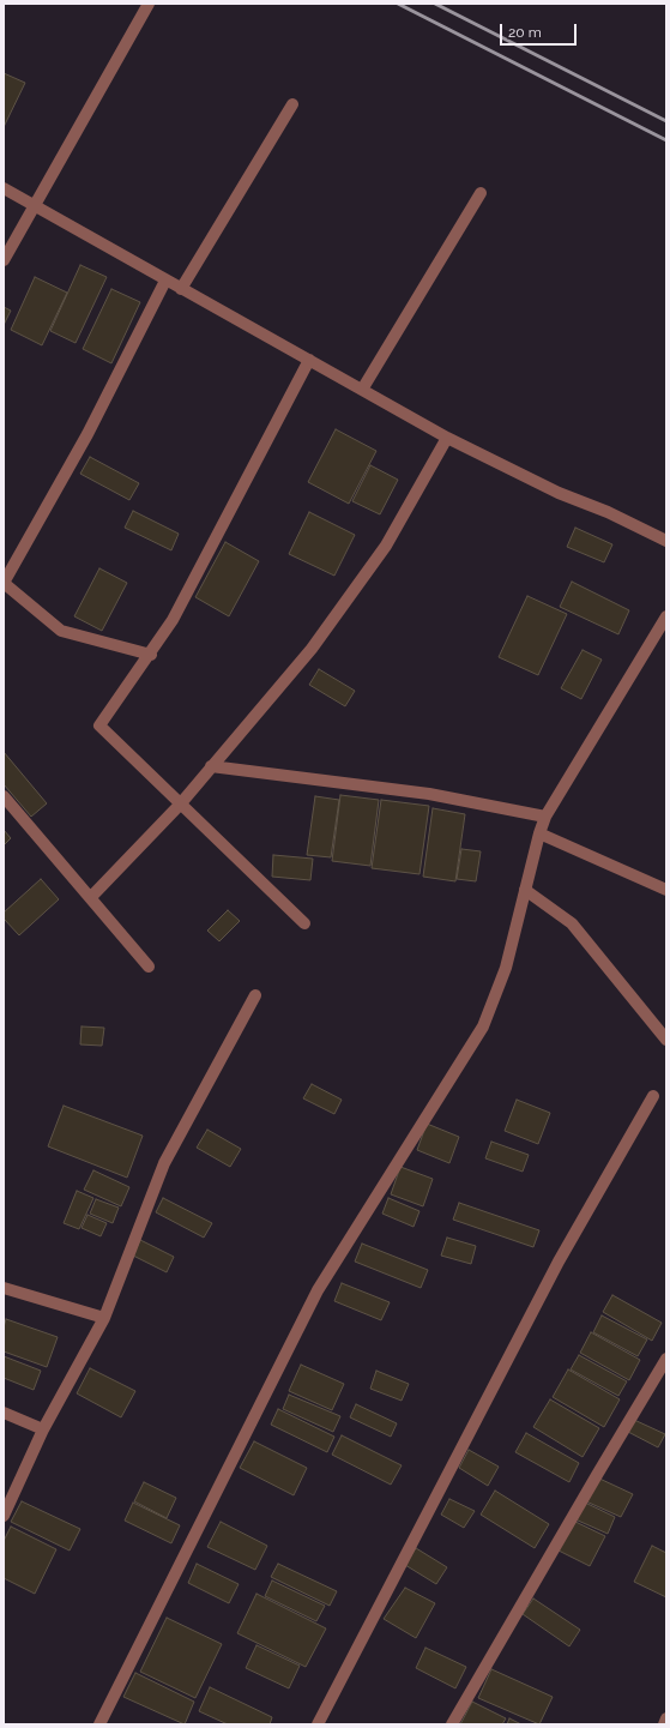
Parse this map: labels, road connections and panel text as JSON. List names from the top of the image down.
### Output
{
  "scale_bar": "20 m"
}
